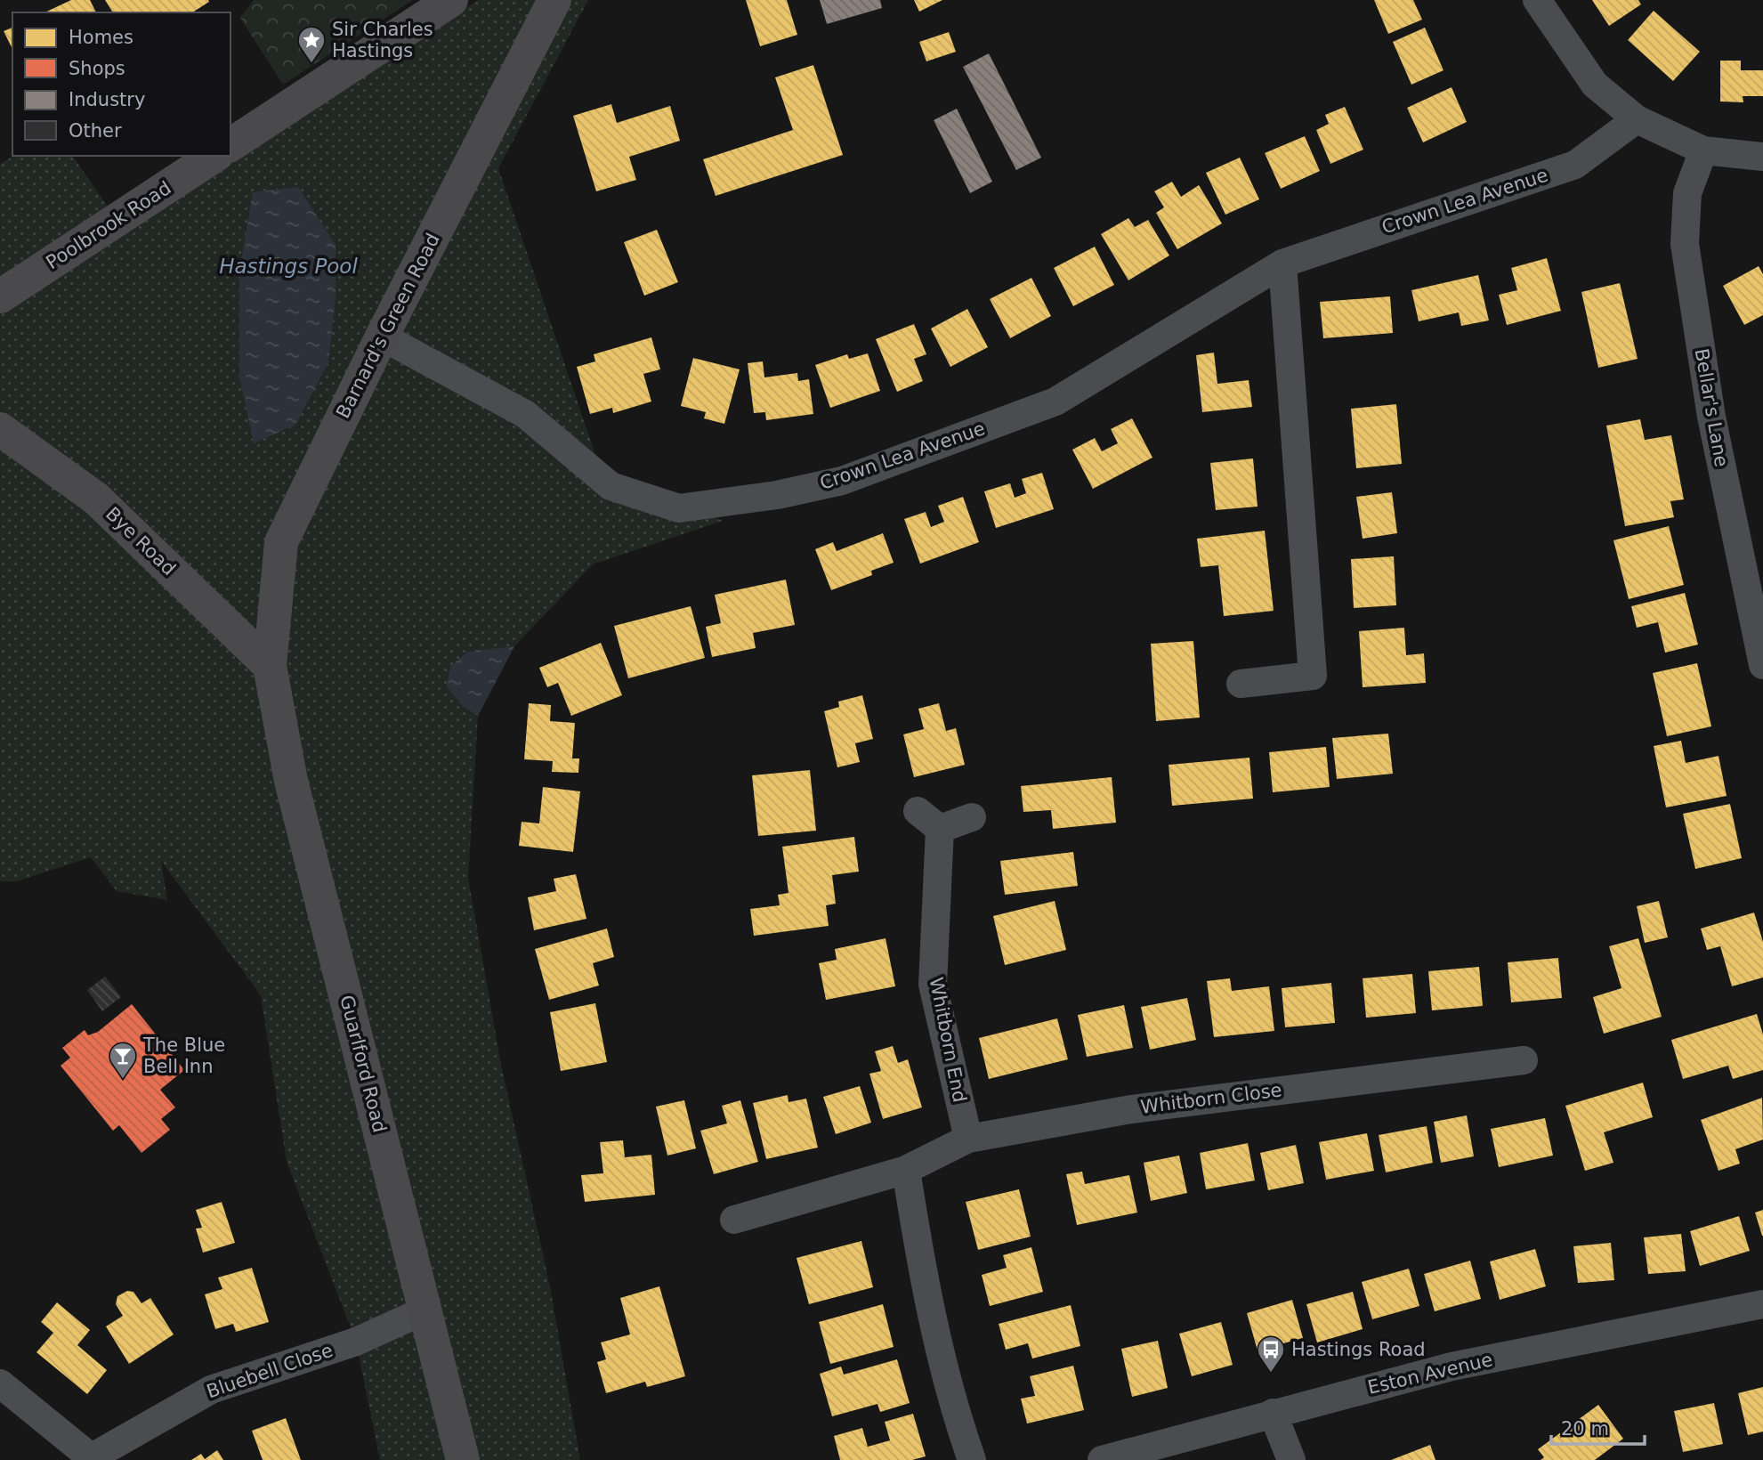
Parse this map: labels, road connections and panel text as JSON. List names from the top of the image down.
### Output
{
  "streets": {
    "main road": [
      "Poolbrook Road",
      "Barnard's Green Road",
      "Bye Road",
      "Guarlford Road"
    ],
    "street": [
      "Crown Lea Avenue",
      "Bellar's Lane",
      "Whitborn End",
      "Whitborn Close",
      "Bluebell Close",
      "Eston Avenue"
    ]
  },
  "crossings": [
    ["Crown Lea Avenue", "Barnard's Green Road"],
    ["Barnard's Green Road", "Bye Road"],
    ["Barnard's Green Road", "Guarlford Road"],
    ["Bye Road", "Guarlford Road"],
    ["Whitborn End", "Whitborn Close"],
    ["Guarlford Road", "Bluebell Close"]
  ],
  "water": ["Hastings Pool"],
  "places": {
    "place": ["Sir Charles Hastings"],
    "bar": ["The Blue Bell Inn"],
    "bus stop": ["Hastings Road"]
  },
  "legend": [
    "Homes",
    "Shops",
    "Industry",
    "Other"
  ],
  "scale_bar": "20 m"
}
